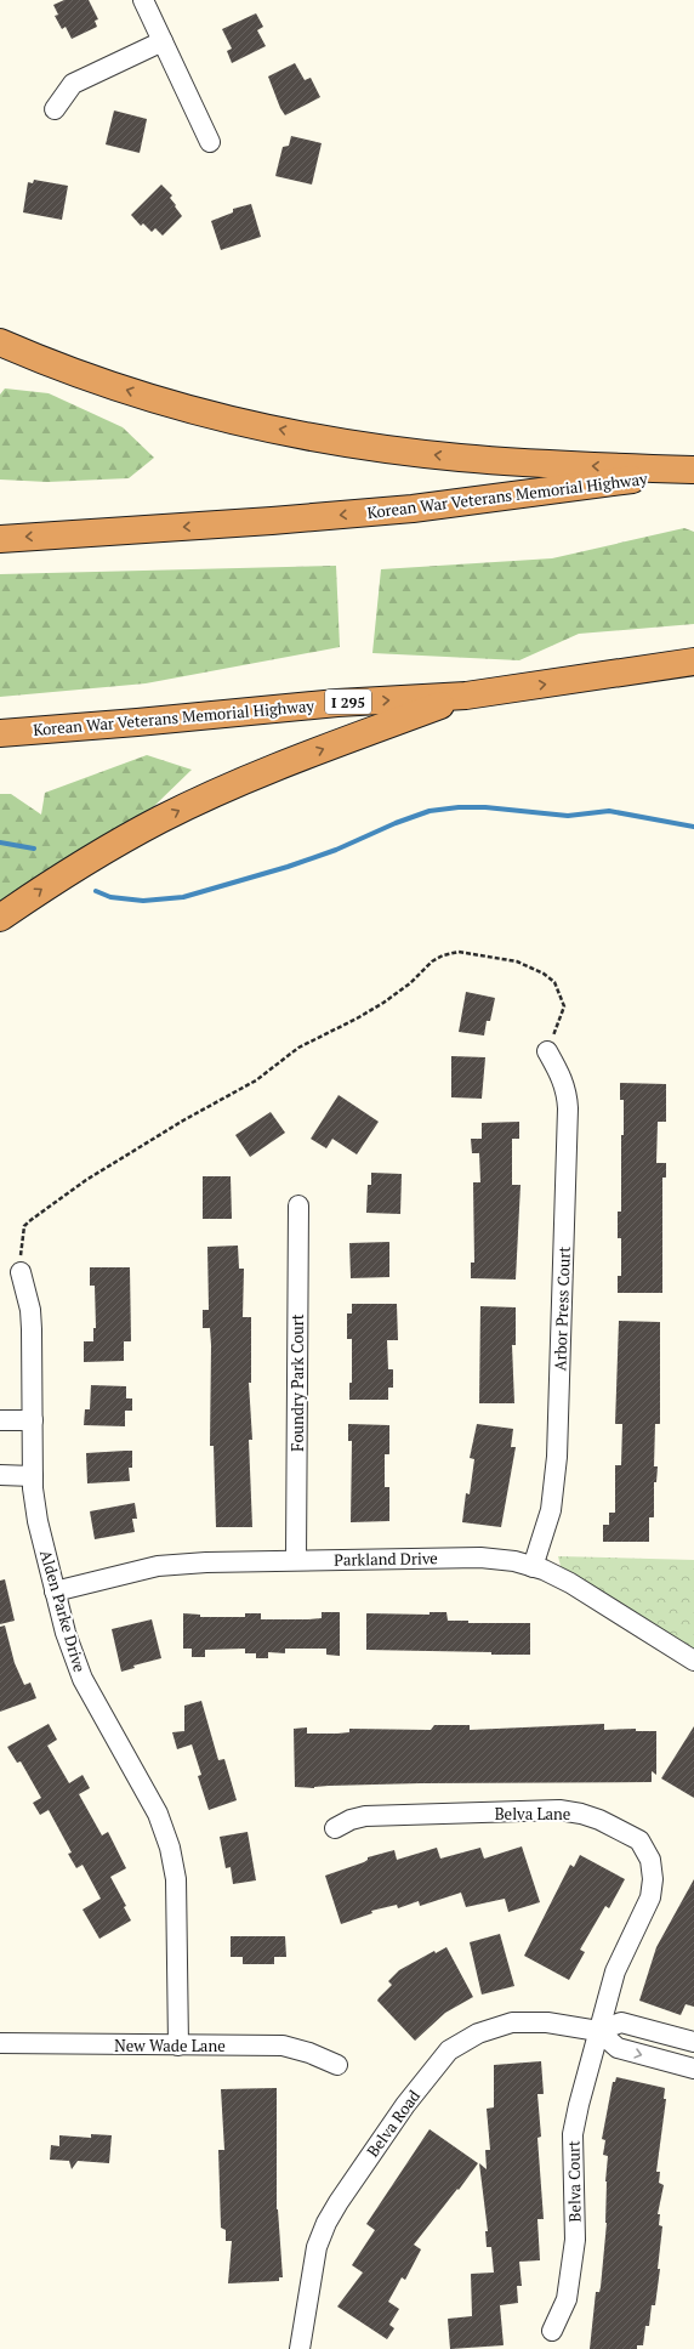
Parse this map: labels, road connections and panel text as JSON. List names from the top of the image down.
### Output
{
  "streets": {
    "highway": ["Korean War Veterans Memorial Highway", "I 295"],
    "street": [
      "Arbor Press Court",
      "Foundry Park Court",
      "Parkland Drive",
      "Alden Parke Drive",
      "Belva Lane",
      "New Wade Lane",
      "Belva Road",
      "Belva Court"
    ]
  },
  "crossings": [
    ["Arbor Press Court", "Parkland Drive"],
    ["Foundry Park Court", "Parkland Drive"],
    ["Parkland Drive", "Alden Parke Drive"],
    ["Alden Parke Drive", "New Wade Lane"],
    ["Belva Lane", "Belva Road"],
    ["Belva Lane", "Belva Court"],
    ["Belva Road", "Belva Court"]
  ]
}
